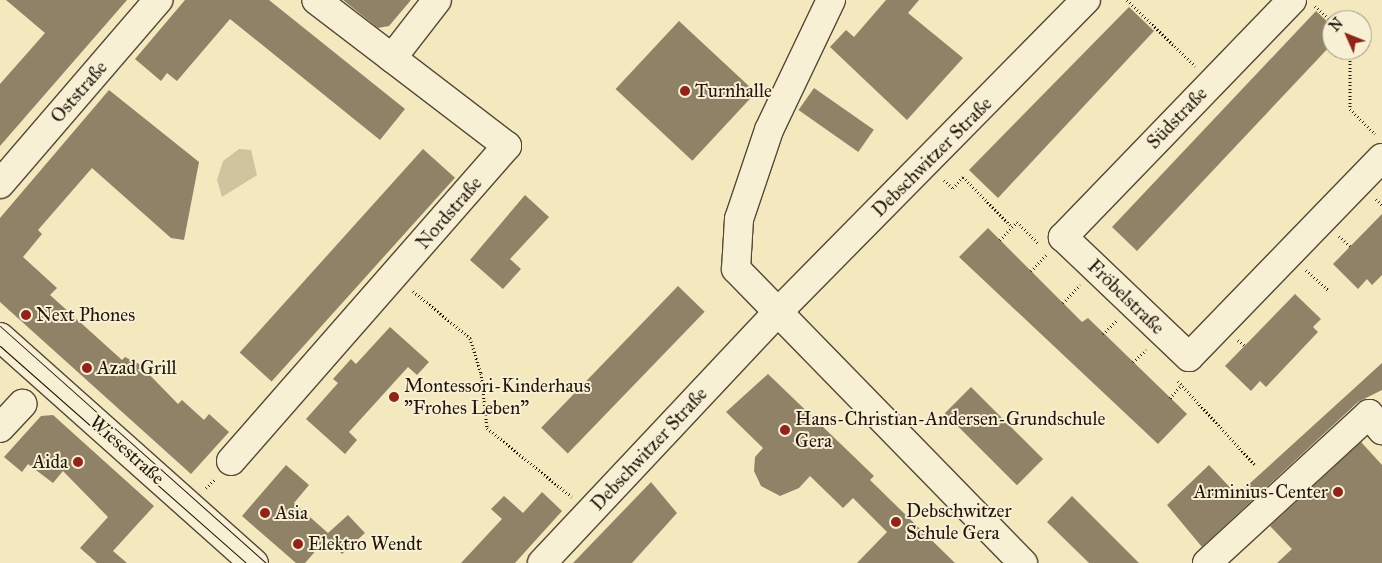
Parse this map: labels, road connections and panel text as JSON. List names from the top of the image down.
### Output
{
  "streets": {
    "street": [
      "Oststraße",
      "Südstraße",
      "Debschwitzer Straße",
      "Nordstraße",
      "Fröbelstraße",
      "Wiesestraße"
    ]
  },
  "crossings": [
    ["Südstraße", "Fröbelstraße"]
  ],
  "places": [
    "Turnhalle",
    "Next Phones",
    "Azad Grill",
    "Montessori-Kinderhaus \"Frohes Leben\"",
    "Hans-Christian-Andersen-Grundschule Gera",
    "Aida",
    "Arminius-Center",
    "Asia",
    "Debschwitzer Schule Gera",
    "Elektro Wendt"
  ],
  "north": "top left"
}
